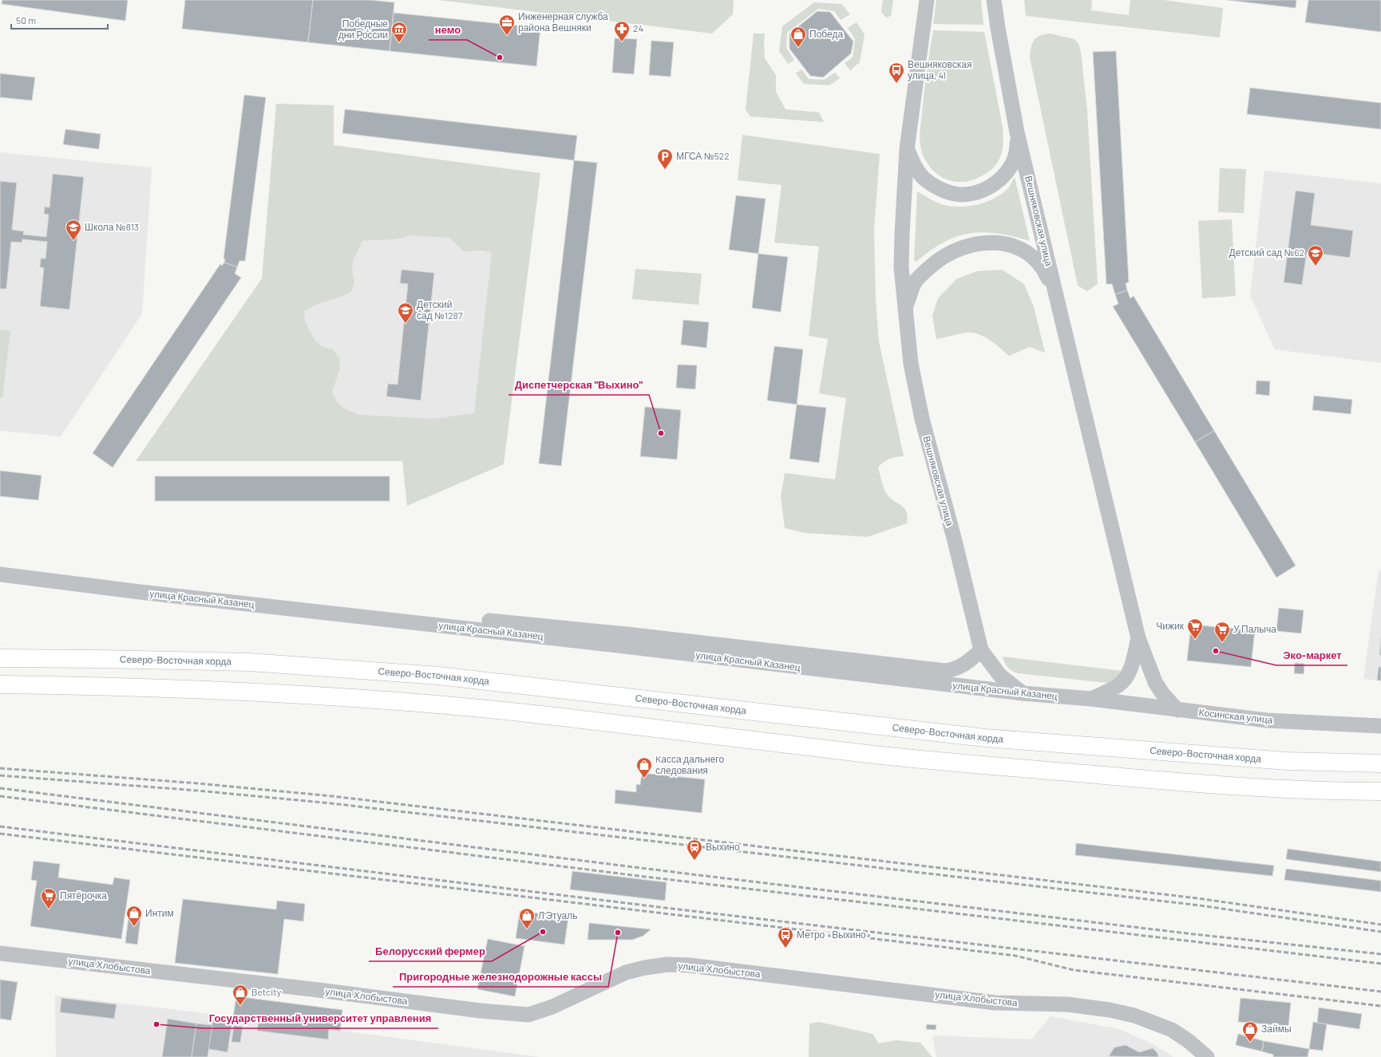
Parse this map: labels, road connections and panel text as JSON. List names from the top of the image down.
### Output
{
  "streets": {
    "main road": ["Северо-Восточная хорда"],
    "street": [
      "Вешняковская улица",
      "улица Красный Казанец",
      "Косинская улица",
      "улица Хлобыстова"
    ]
  },
  "crossings": [
    ["Вешняковская улица", "улица Красный Казанец"],
    ["Вешняковская улица", "Косинская улица"],
    ["улица Красный Казанец", "Косинская улица"]
  ],
  "places": {
    "office": ["Инженерная служба района Вешняки"],
    "pharmacy": ["24"],
    "museum": ["Победные дни России"],
    "shop": [
      "Победа",
      "Kасса дальнего следования",
      "Интим",
      "Л'Этуаль",
      "Betcity",
      "Займы"
    ],
    "other": [
      "немо",
      "Диспетчерская \"Выхино\"",
      "Эко-маркет",
      "Белорусский фермер",
      "Пригородные железнодорожные кассы",
      "Государственный университет управления"
    ],
    "bus stop": ["Вешняковская улица, 41", "Метро «Выхино»"],
    "parking": ["МГСА №522"],
    "school or university": ["Школа №813", "Детский сад №62", "Детский сад №1287"],
    "supermarket": ["Чижик", "У Палыча", "Пятёрочка"],
    "station": ["Выхино"]
  },
  "scale_bar": "50 m"
}
